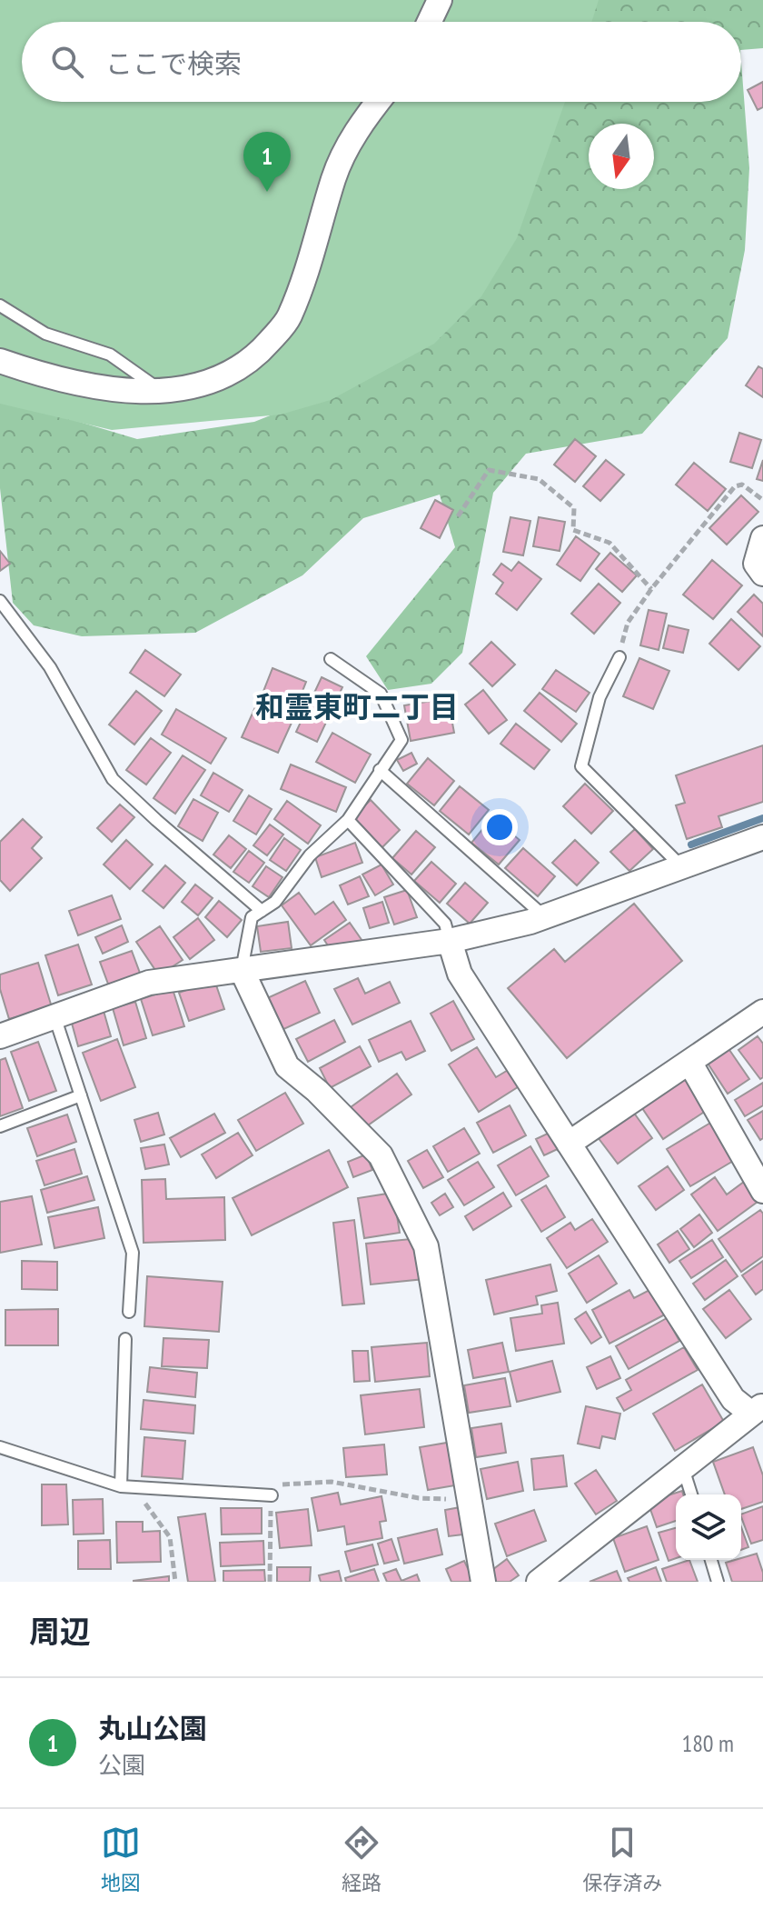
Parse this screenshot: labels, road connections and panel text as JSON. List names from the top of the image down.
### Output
{
  "districts": ["和霊東町二丁目"],
  "north": "bottom",
  "page": {
    "search": "ここで検索",
    "pins": "1",
    "heading": "周辺",
    "list": [
      {
        "mark": "1",
        "name": "丸山公園",
        "note": "公園",
        "value": "180 m"
      }
    ],
    "nav": ["地図", "経路", "保存済み"]
  }
}
